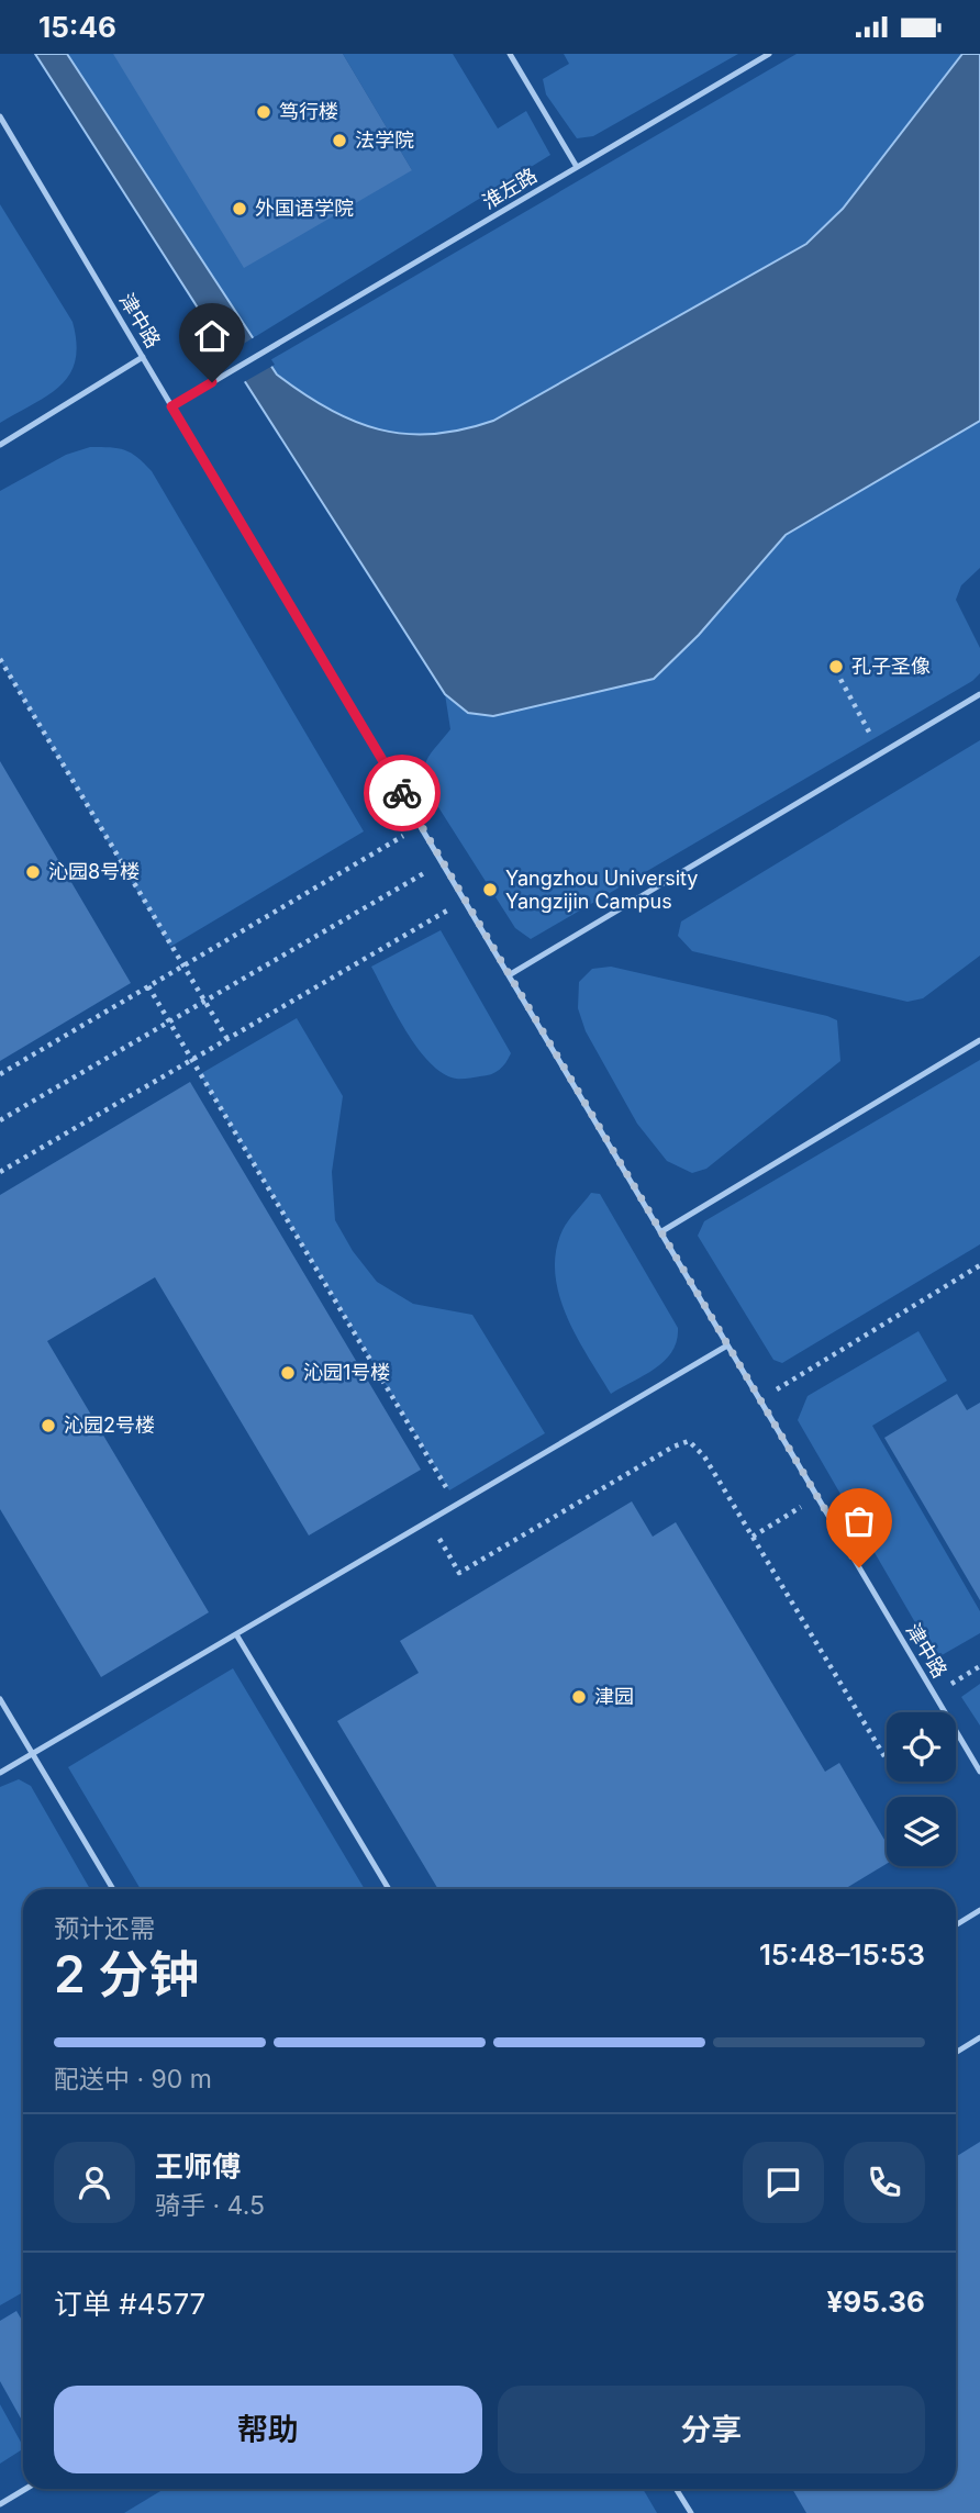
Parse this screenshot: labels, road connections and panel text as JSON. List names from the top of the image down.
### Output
{
  "streets": {
    "lane": ["淮左路", "津中路"]
  },
  "crossings": [
    ["淮左路", "津中路"]
  ],
  "places": [
    "笃行楼",
    "法学院",
    "外国语学院",
    "孔子圣像",
    "沁园8号楼",
    "Yangzhou University Yangzijin Campus",
    "沁园1号楼",
    "沁园2号楼",
    "津园"
  ],
  "page": {
    "status": "15:46",
    "heading": ["2 分钟", "预计还需", "15:48–15:53"],
    "panel": [
      "王师傅",
      "骑手 · 4.5",
      "订单 #4577",
      "¥95.36"
    ],
    "bar": "配送中 · 90 m",
    "buttons": ["帮助", "分享"]
  }
}
